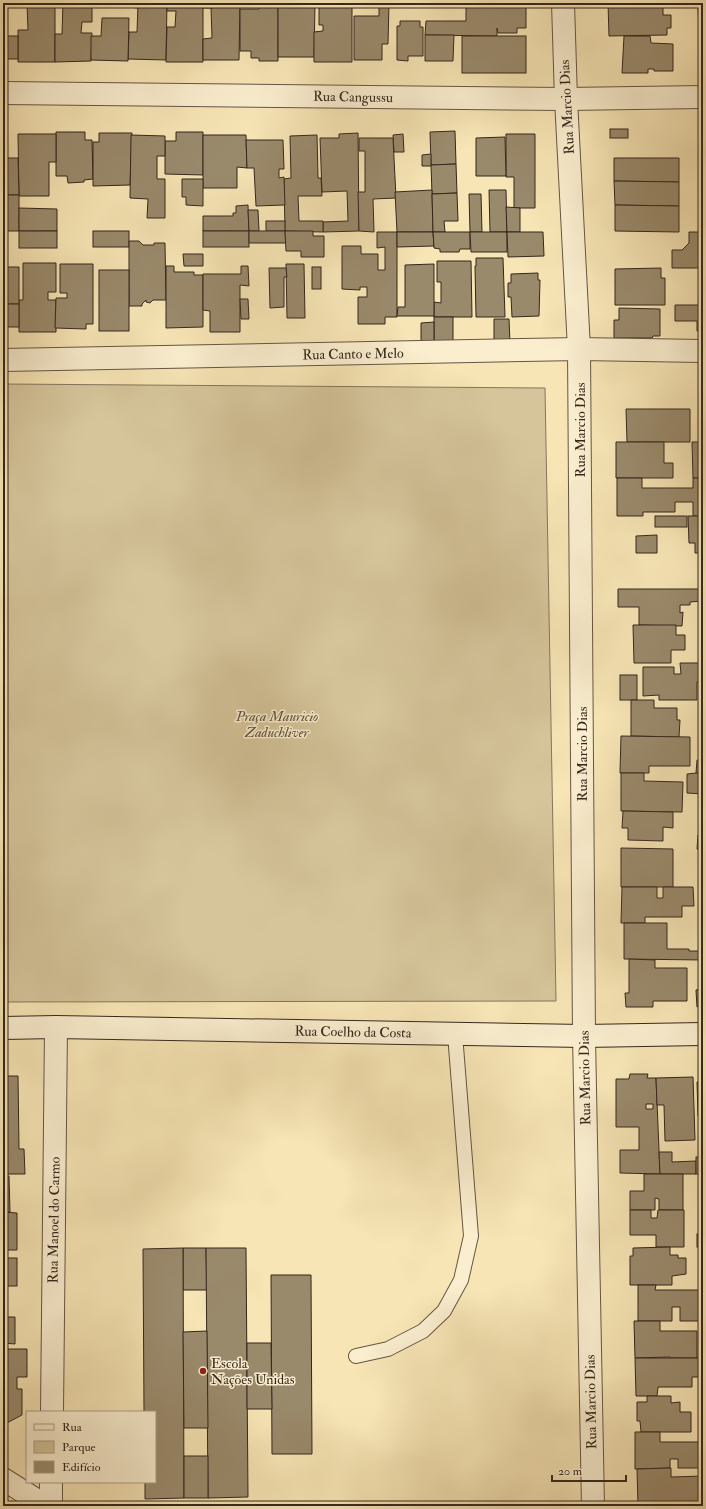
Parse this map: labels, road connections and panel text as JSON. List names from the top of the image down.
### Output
{
  "streets": {
    "street": [
      "Rua Cangussu",
      "Rua Marcio Dias",
      "Rua Canto e Melo",
      "Rua Coelho da Costa",
      "Rua Manoel do Carmo"
    ]
  },
  "crossings": [
    ["Rua Cangussu", "Rua Marcio Dias"],
    ["Rua Marcio Dias", "Rua Canto e Melo"],
    ["Rua Marcio Dias", "Rua Coelho da Costa"],
    ["Rua Coelho da Costa", "Rua Manoel do Carmo"]
  ],
  "parks": ["Praça Mauricio Zaduchliver"],
  "places": ["Escola Nações Unidas"],
  "legend": ["Rua", "Parque", "Edifício"],
  "scale_bar": "20 m"
}
